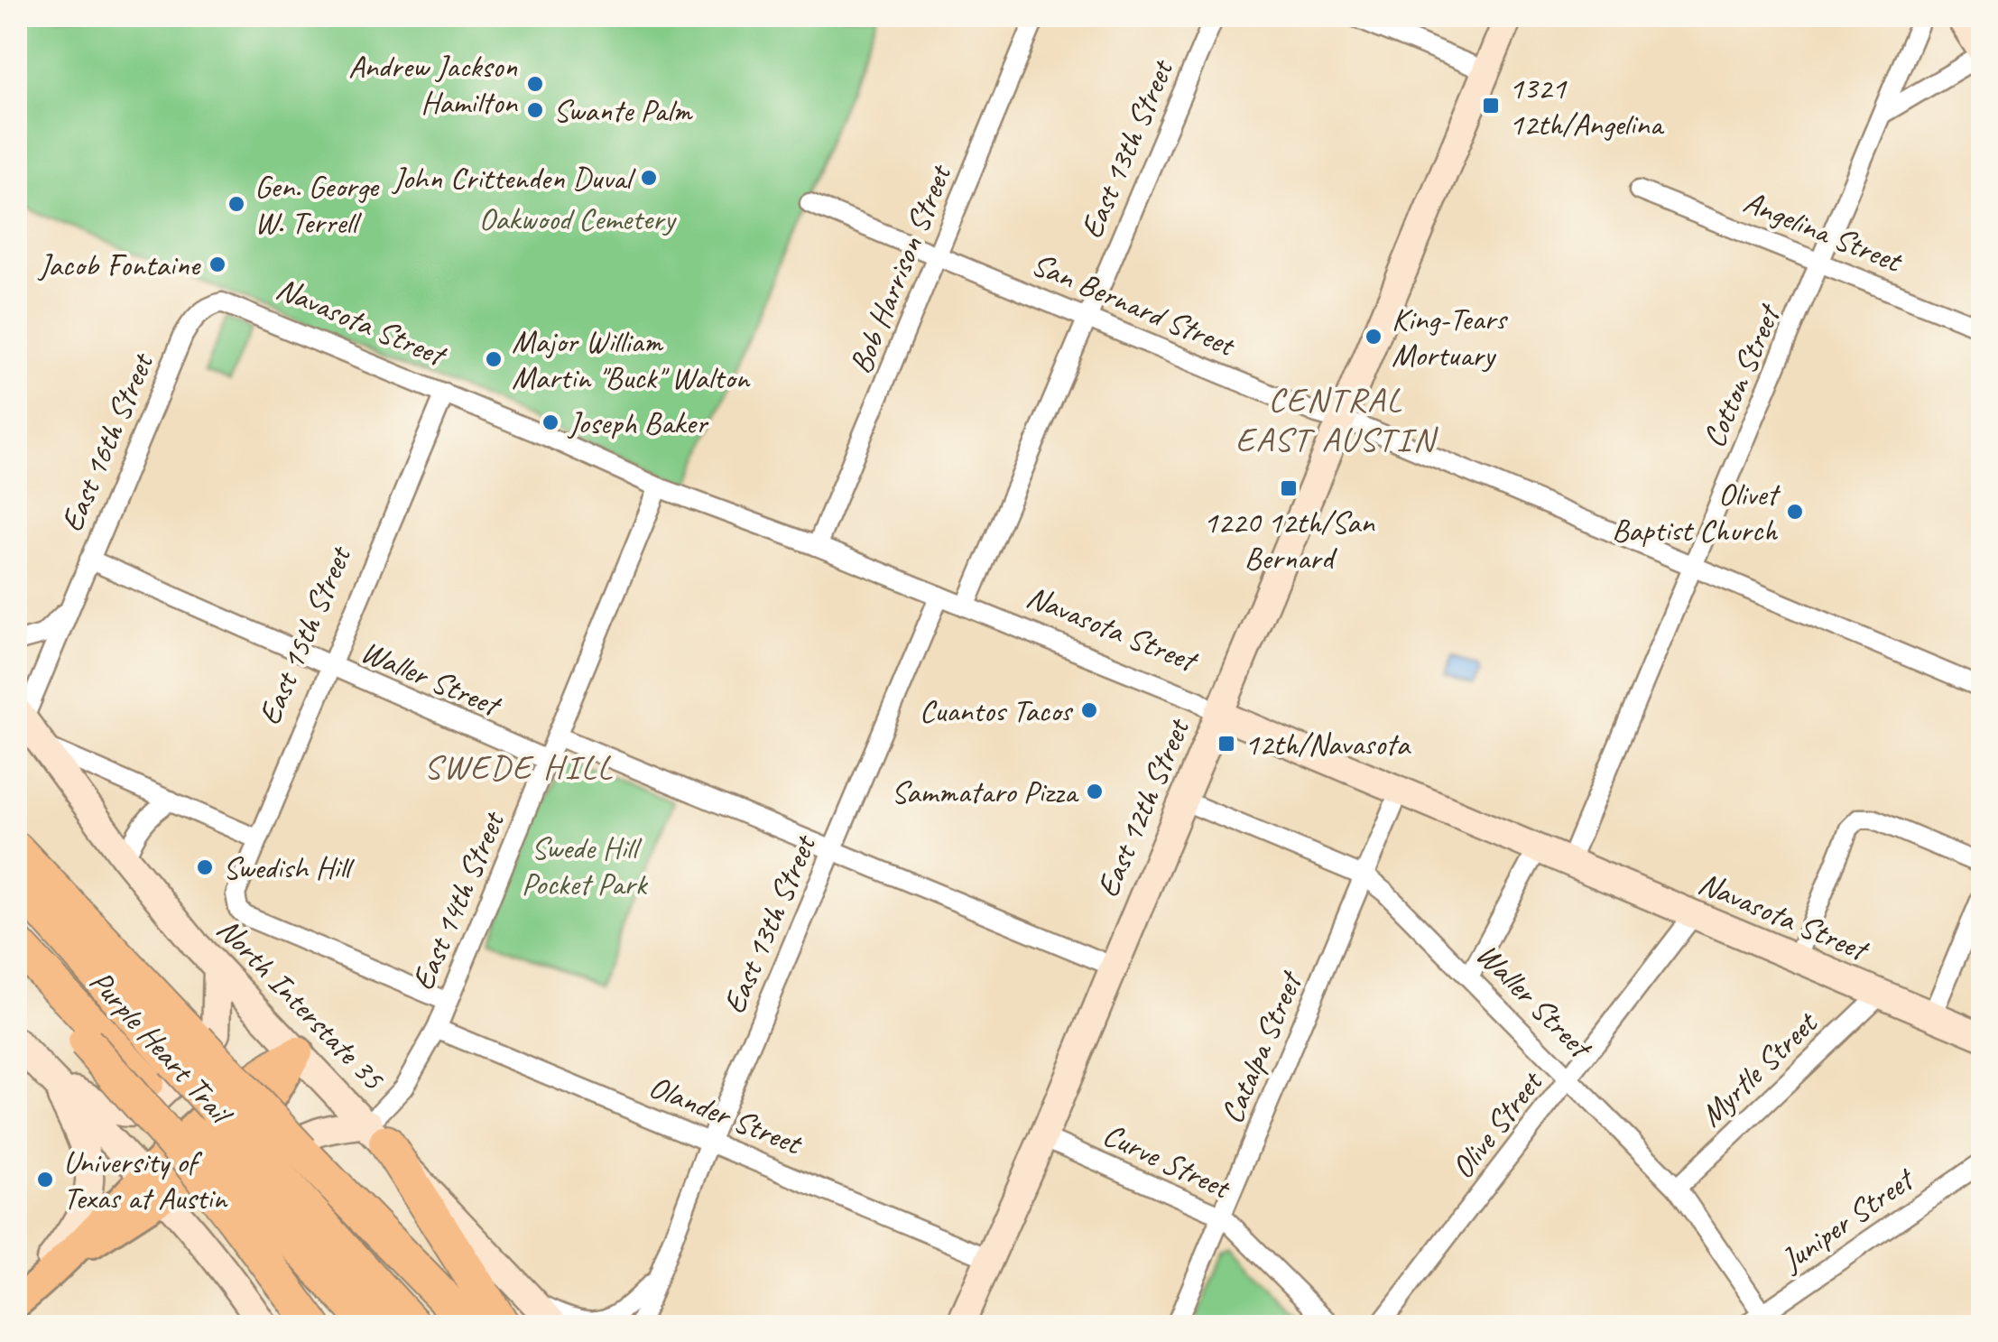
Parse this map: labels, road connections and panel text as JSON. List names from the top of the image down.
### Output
{
  "streets": {
    "highway": ["Purple Heart Trail"],
    "street": [
      "East 13th Street",
      "Angelina Street",
      "Bob Harrison Street",
      "San Bernard Street",
      "Navasota Street",
      "Cotton Street",
      "East 16th Street",
      "East 15th Street",
      "Waller Street",
      "East 12th Street",
      "East 14th Street",
      "North Interstate 35",
      "Catalpa Street",
      "Myrtle Street",
      "Olander Street",
      "Olive Street",
      "Curve Street",
      "Juniper Street"
    ]
  },
  "crossings": [
    ["East 13th Street", "San Bernard Street"],
    ["East 13th Street", "Navasota Street"],
    ["East 13th Street", "North Interstate 35"],
    ["East 13th Street", "Olander Street"],
    ["Angelina Street", "Cotton Street"],
    ["Bob Harrison Street", "San Bernard Street"],
    ["Bob Harrison Street", "Navasota Street"],
    ["San Bernard Street", "Cotton Street"],
    ["San Bernard Street", "East 12th Street"],
    ["Navasota Street", "Cotton Street"],
    ["Navasota Street", "East 16th Street"],
    ["Navasota Street", "East 15th Street"],
    ["Navasota Street", "East 12th Street"],
    ["Navasota Street", "East 14th Street"],
    ["Navasota Street", "Catalpa Street"],
    ["Navasota Street", "Myrtle Street"],
    ["Navasota Street", "Olive Street"],
    ["East 16th Street", "Waller Street"],
    ["East 16th Street", "North Interstate 35"],
    ["East 15th Street", "Waller Street"],
    ["East 15th Street", "East 14th Street"],
    ["Waller Street", "East 12th Street"],
    ["Waller Street", "East 14th Street"],
    ["Waller Street", "Catalpa Street"],
    ["Waller Street", "Myrtle Street"],
    ["Waller Street", "Olive Street"],
    ["Waller Street", "Juniper Street"],
    ["East 12th Street", "Olander Street"],
    ["East 12th Street", "Curve Street"],
    ["East 14th Street", "North Interstate 35"],
    ["East 14th Street", "Olander Street"],
    ["Catalpa Street", "Curve Street"]
  ],
  "districts": ["CENTRAL EAST AUSTIN", "SWEDE HILL"],
  "parks": ["Oakwood Cemetery", "Swede Hill Pocket Park"],
  "places": {
    "other": [
      "Andrew Jackson Hamilton",
      "Swante Palm",
      "John Crittenden Duval",
      "Gen. George W. Terrell",
      "Jacob Fontaine",
      "King-Tears Mortuary",
      "Major William Martin \"Buck\" Walton",
      "Joseph Baker",
      "Olivet Baptist Church",
      "Cuantos Tacos",
      "Sammataro Pizza",
      "Swedish Hill",
      "University of Texas at Austin"
    ],
    "transit": ["1321 12th/Angelina", "1220 12th/San Bernard", "12th/Navasota"]
  }
}
